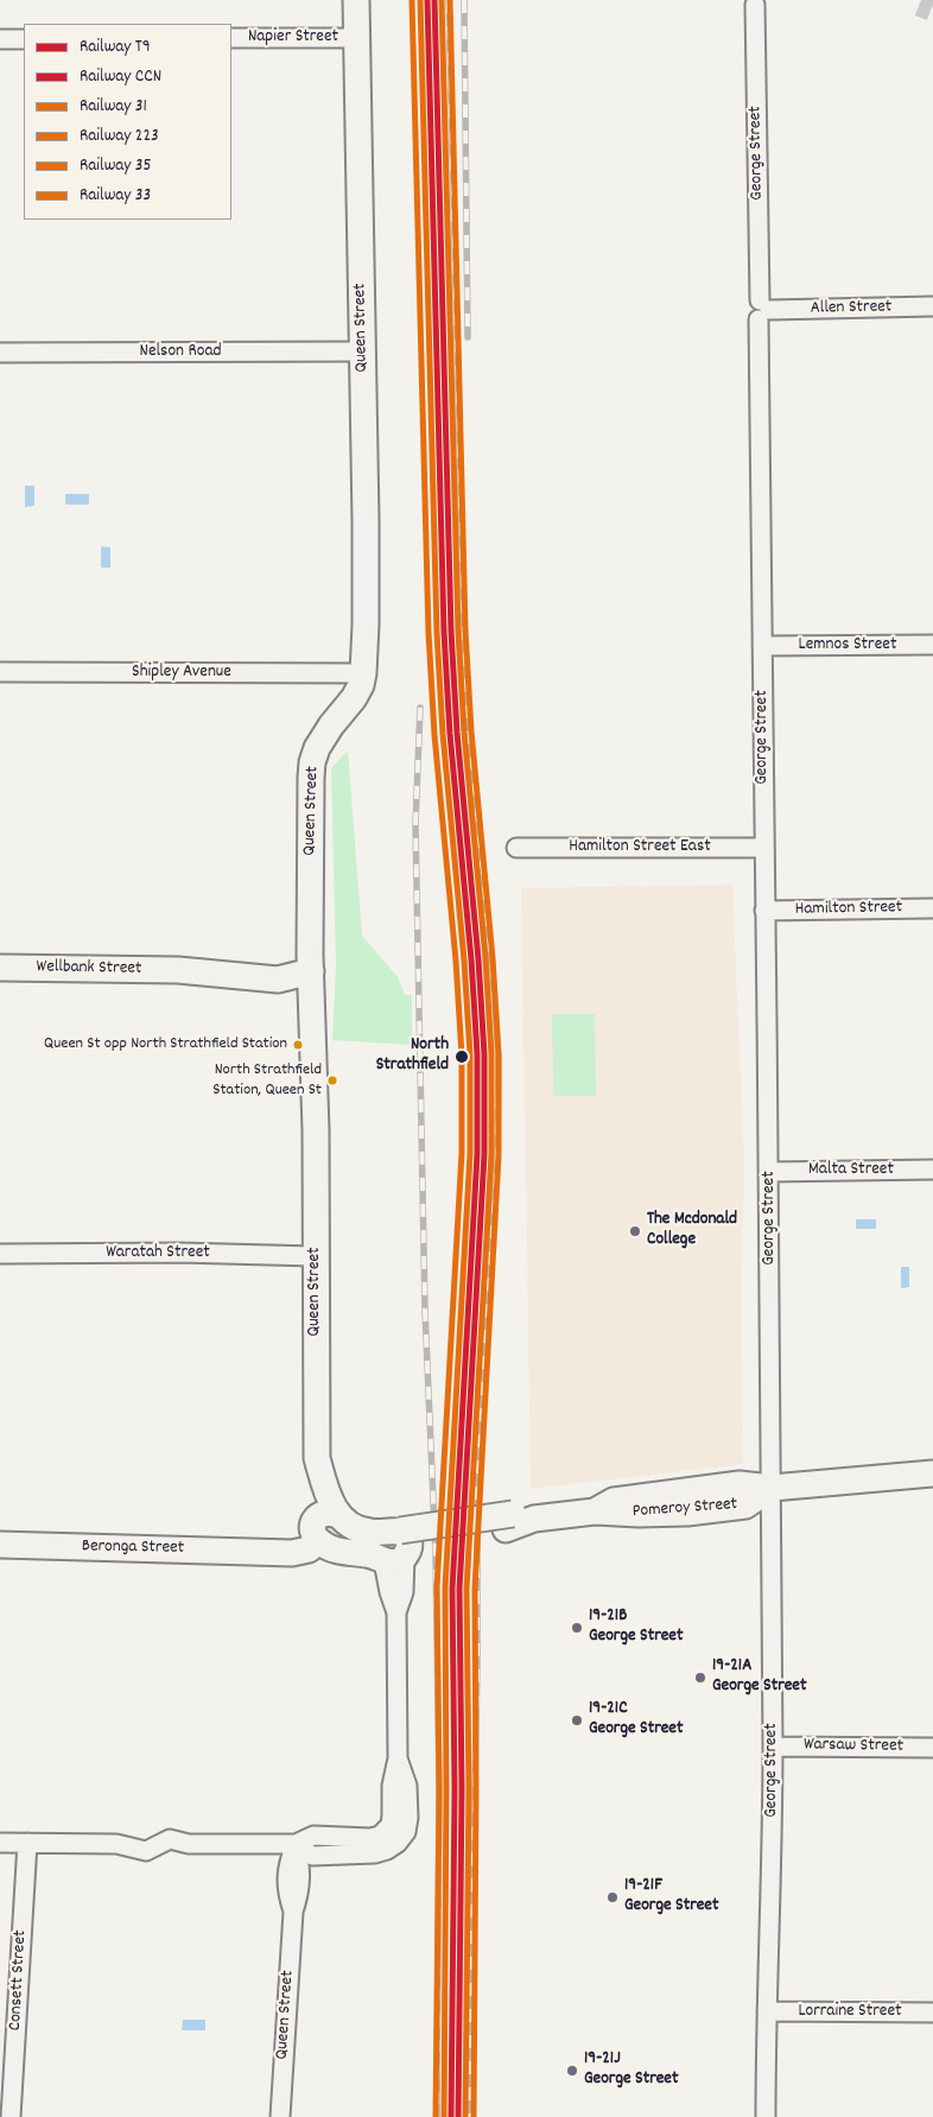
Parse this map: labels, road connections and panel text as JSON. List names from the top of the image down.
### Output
{
  "streets": {
    "main road": [
      "Queen Street",
      "Wellbank Street",
      "Pomeroy Street",
      "Beronga Street"
    ],
    "street": [
      "Napier Street",
      "George Street",
      "Allen Street",
      "Nelson Road",
      "Lemnos Street",
      "Shipley Avenue",
      "Hamilton Street East",
      "Hamilton Street",
      "Malta Street",
      "Waratah Street",
      "Warsaw Street",
      "Consett Street",
      "Lorraine Street"
    ]
  },
  "crossings": [
    ["Napier Street", "Queen Street"],
    ["George Street", "Allen Street"],
    ["George Street", "Lemnos Street"],
    ["George Street", "Hamilton Street East"],
    ["George Street", "Hamilton Street"],
    ["George Street", "Malta Street"],
    ["George Street", "Pomeroy Street"],
    ["George Street", "Warsaw Street"],
    ["George Street", "Lorraine Street"],
    ["Queen Street", "Nelson Road"],
    ["Queen Street", "Shipley Avenue"],
    ["Queen Street", "Wellbank Street"],
    ["Queen Street", "Waratah Street"],
    ["Queen Street", "Pomeroy Street"],
    ["Queen Street", "Beronga Street"],
    ["Pomeroy Street", "Beronga Street"]
  ],
  "places": [
    "Queen St opp North Strathfield Station",
    "North Strathfield",
    "North Strathfield Station, Queen St",
    "The Mcdonald College",
    "19-21B George Street",
    "19-21A George Street",
    "19-21C George Street",
    "19-21F George Street",
    "19-21J George Street"
  ],
  "lines": [
    "rail line T9",
    "rail line CCN",
    "rail line 31",
    "rail line 223",
    "rail line 35",
    "rail line 33"
  ],
  "legend": [
    "Railway T9",
    "Railway CCN",
    "Railway 31",
    "Railway 223",
    "Railway 35",
    "Railway 33"
  ]
}
